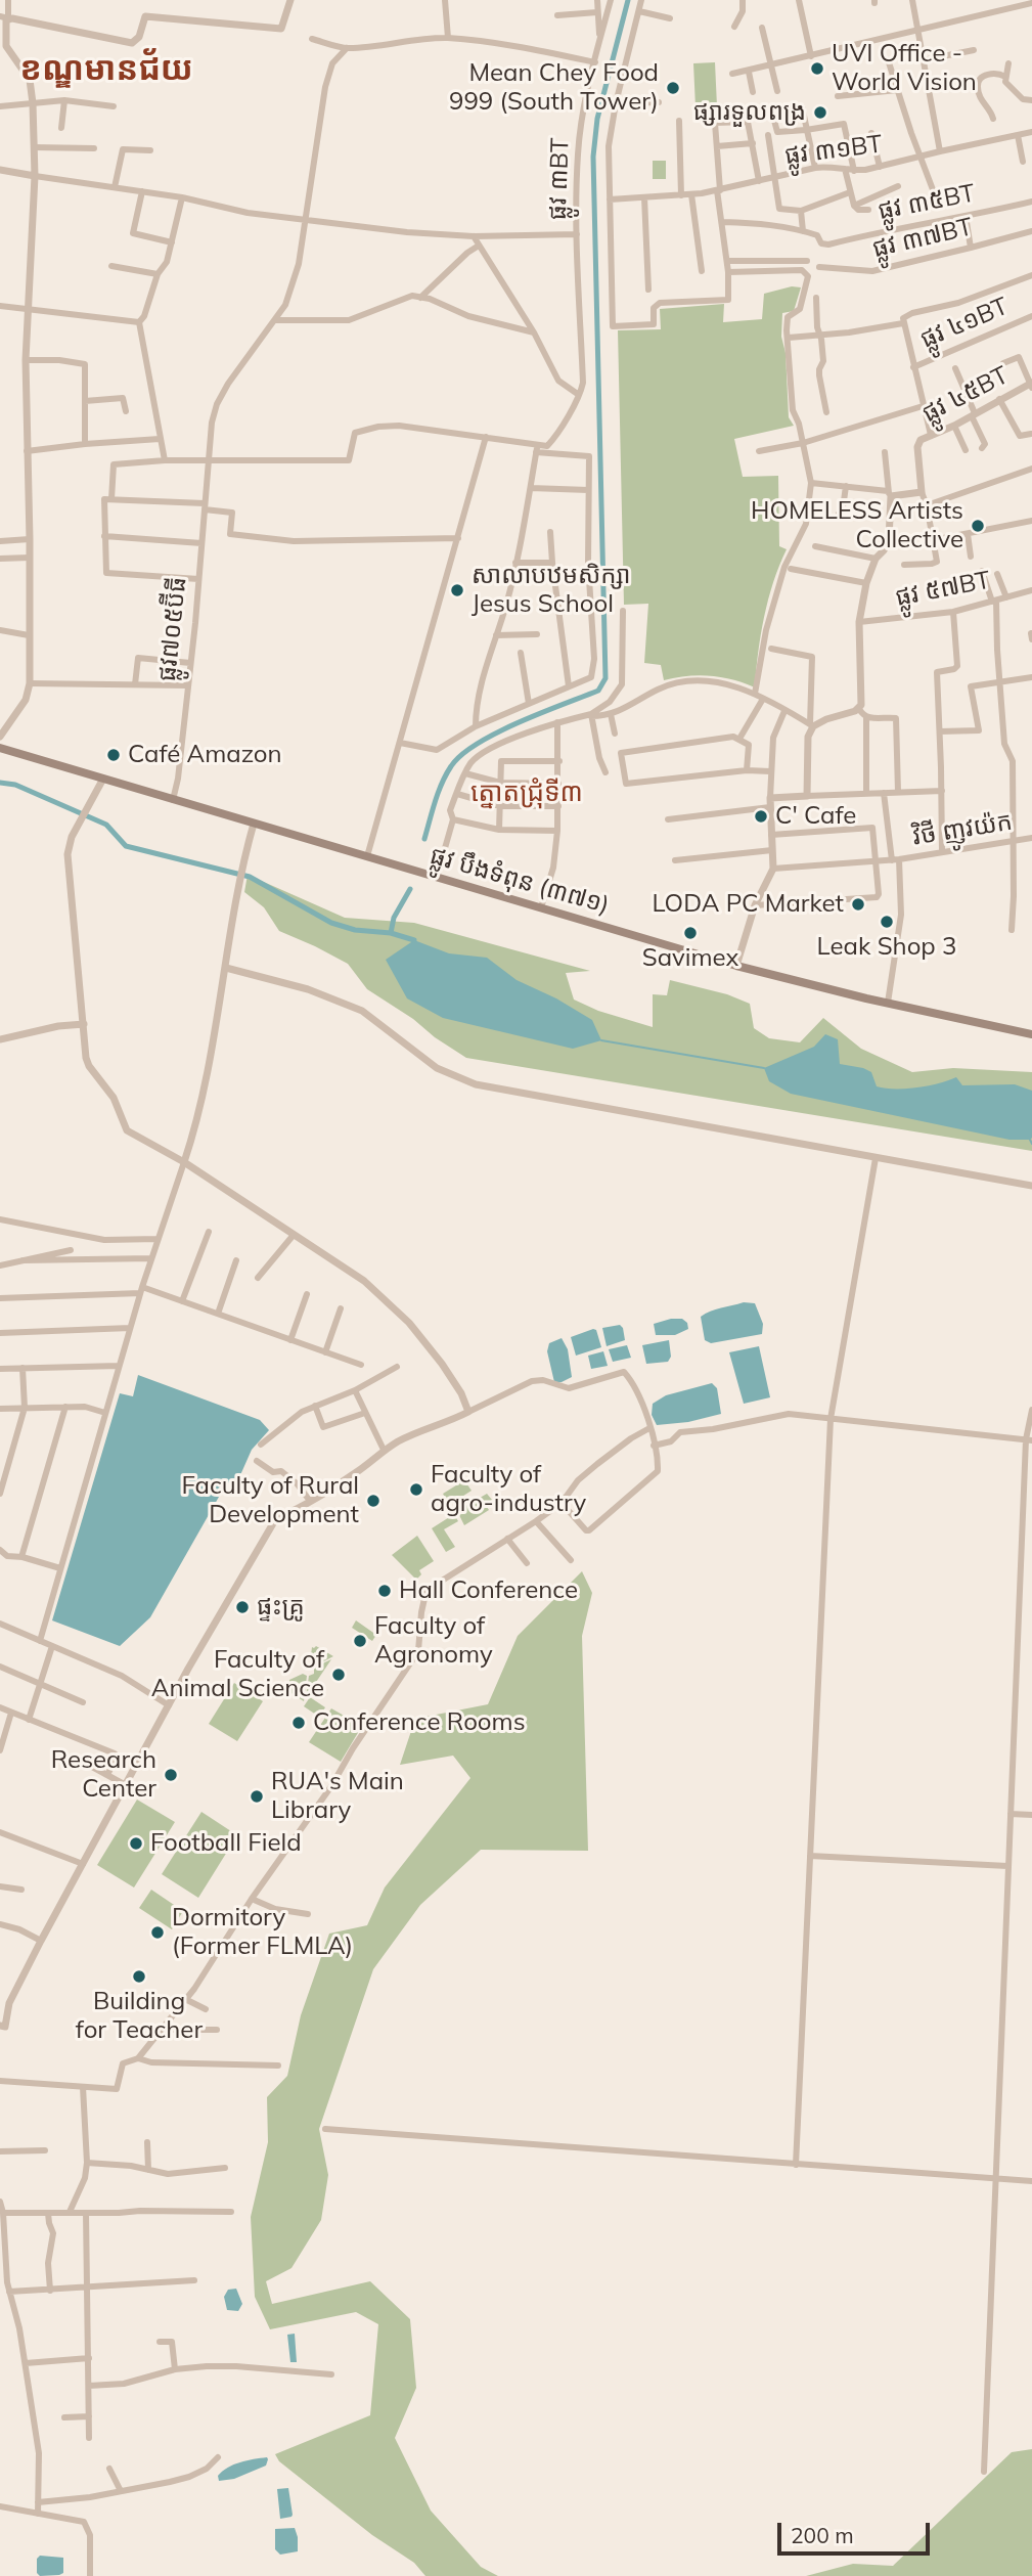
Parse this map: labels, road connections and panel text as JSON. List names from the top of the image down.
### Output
{
  "streets": {
    "main road": ["ផ្លូវ បឹងទំពុន (៣៧១)"],
    "street": [
      "ផ្លូវ ៣១BT",
      "ផ្លូវ ៣BT",
      "ផ្លូវ ៣៥BT",
      "ផ្លូវ ៣៧BT",
      "ផ្លូវ ៤១BT",
      "ផ្លូវ ៤៥BT",
      "ផ្លូវ ៥៧BT",
      "ផ្លូវ៧០៥ប៊ីធី",
      "វិថី ញូវយ៉ក"
    ]
  },
  "crossings": [
    ["ផ្លូវ៧០៥ប៊ីធី", "ផ្លូវ បឹងទំពុន (៣៧១)"],
    ["វិថី ញូវយ៉ក", "ផ្លូវ បឹងទំពុន (៣៧១)"]
  ],
  "districts": ["ខណ្ឌមានជ័យ", "ត្នោតជ្រុំទី៣"],
  "places": [
    "UVI Office - World Vision",
    "Mean Chey Food 999 (South Tower)",
    "ផ្សារទួលពង្រ",
    "HOMELESS Artists Collective",
    "សាលាបឋមសិក្សា Jesus School",
    "Café Amazon",
    "C' Cafe",
    "LODA PC Market",
    "Leak Shop 3",
    "Savimex",
    "Faculty of agro-industry",
    "Faculty of Rural Development",
    "Hall Conference",
    "ផ្ទះគ្រូ",
    "Faculty of Agronomy",
    "Faculty of Animal Science",
    "Conference Rooms",
    "Research Center",
    "RUA's Main Library",
    "Football Field",
    "Dormitory (Former FLMLA)",
    "Building for Teacher"
  ],
  "scale_bar": "200 m"
}
